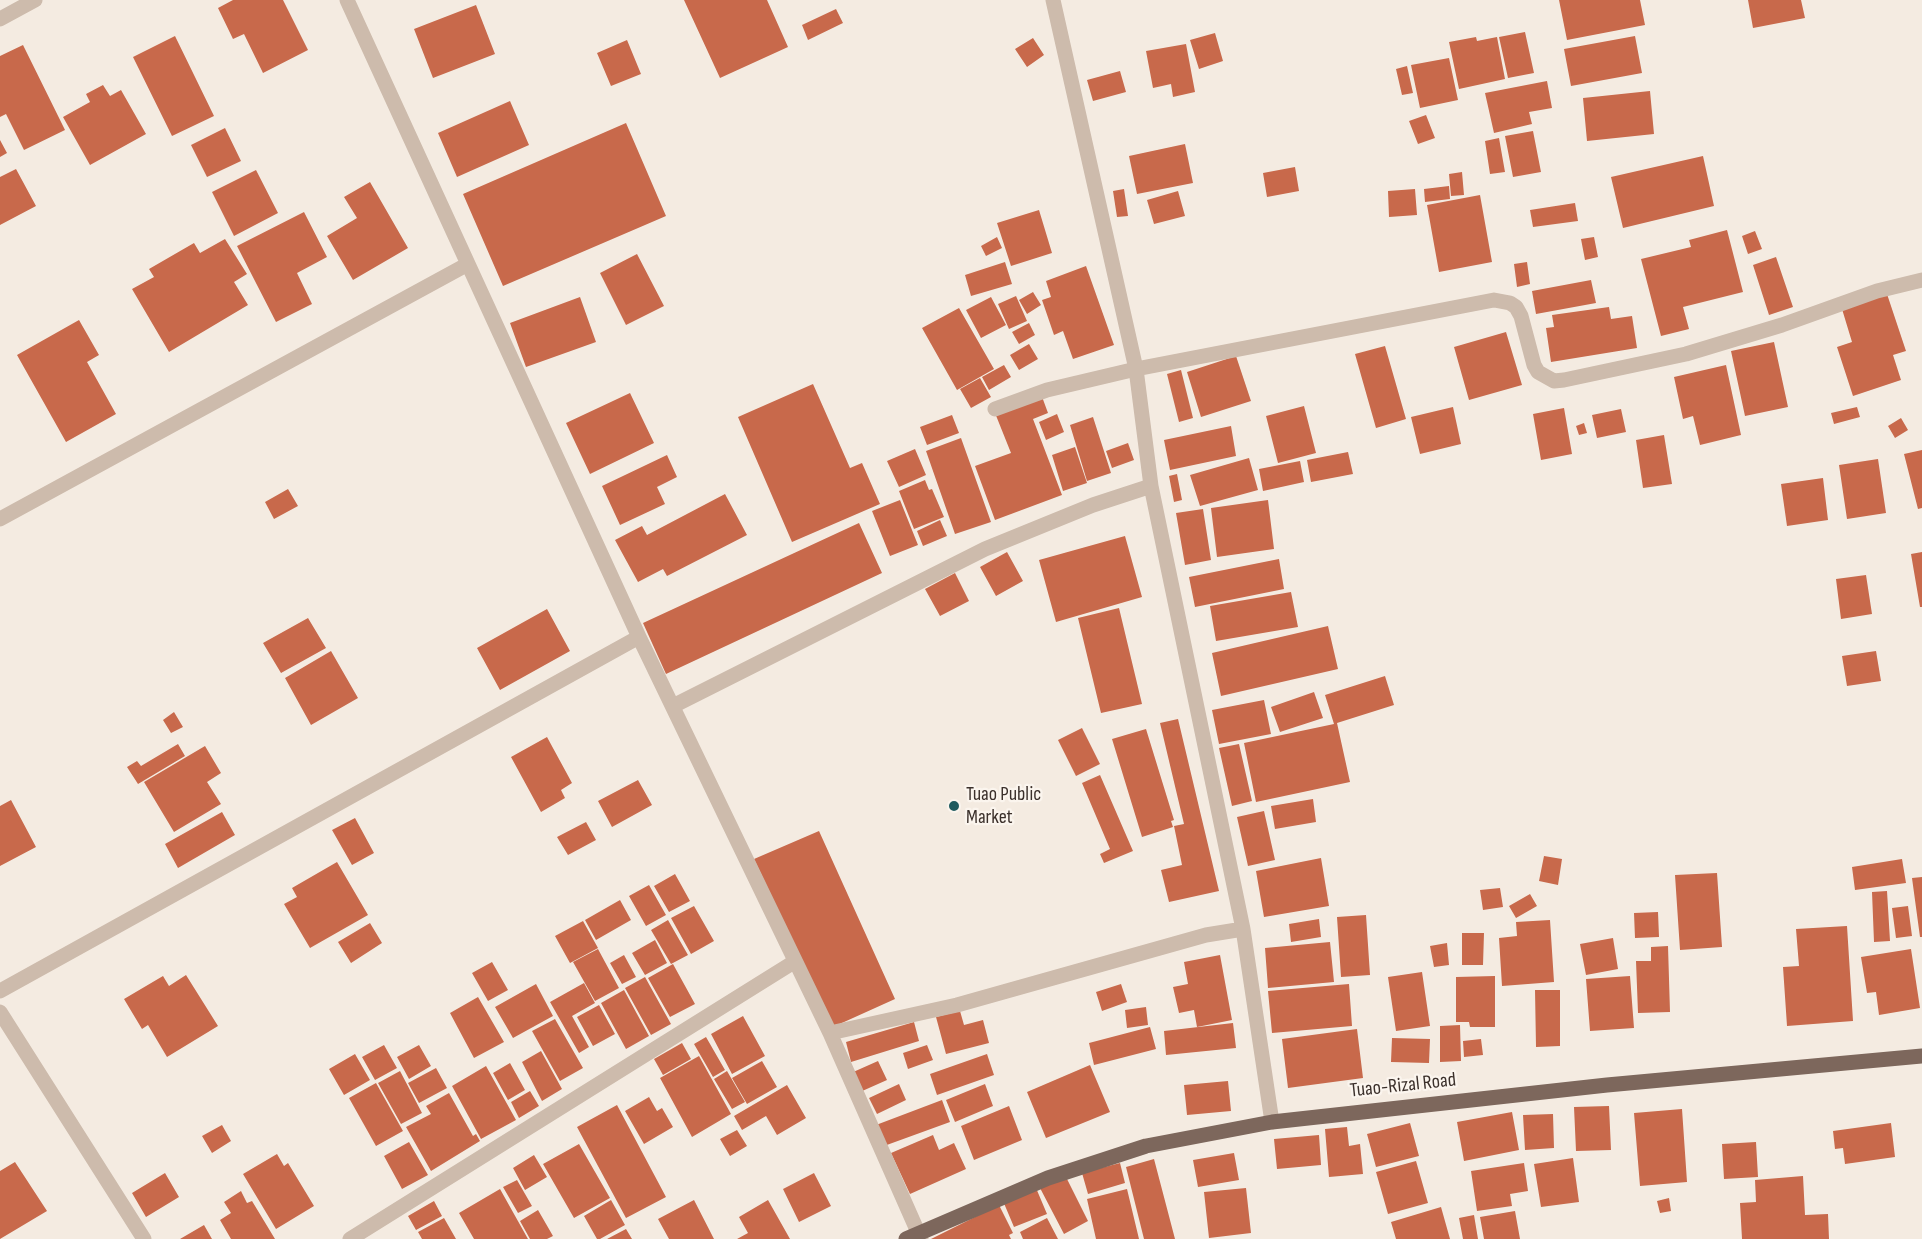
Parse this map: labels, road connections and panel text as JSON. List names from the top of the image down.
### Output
{
  "streets": {
    "main road": ["Tuao-Rizal Road"]
  },
  "places": ["Tuao Public Market"]
}
